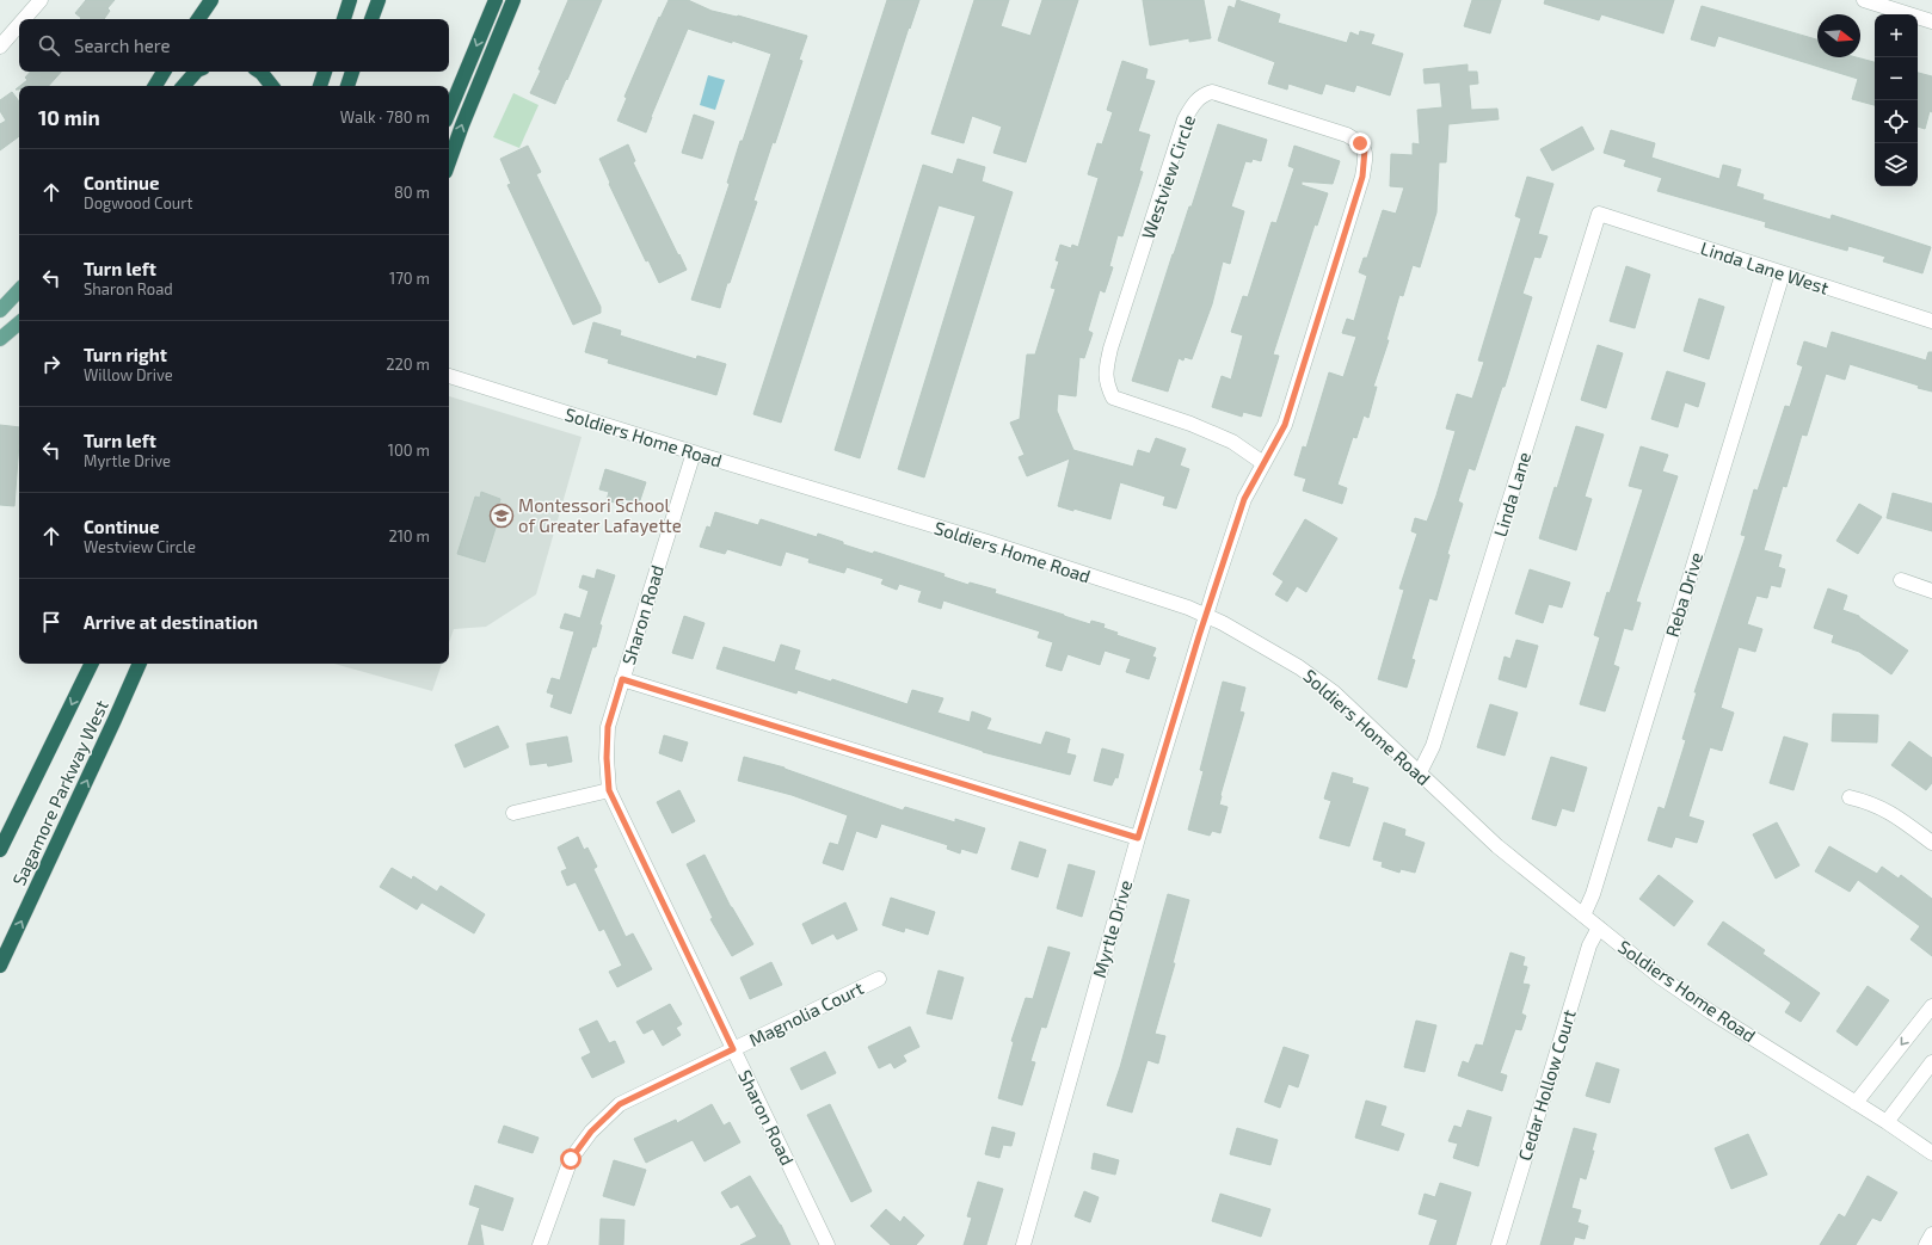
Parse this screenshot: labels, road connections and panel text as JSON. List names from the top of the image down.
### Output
{
  "streets": {
    "highway": ["Sagamore Parkway West"],
    "street": [
      "Westview Circle",
      "Linda Lane West",
      "Soldiers Home Road",
      "Linda Lane",
      "Reba Drive",
      "Sharon Road",
      "Myrtle Drive",
      "Magnolia Court",
      "Cedar Hollow Court"
    ]
  },
  "crossings": [
    ["Westview Circle", "Soldiers Home Road"],
    ["Westview Circle", "Myrtle Drive"],
    ["Linda Lane West", "Linda Lane"],
    ["Linda Lane West", "Reba Drive"],
    ["Soldiers Home Road", "Linda Lane"],
    ["Soldiers Home Road", "Reba Drive"],
    ["Soldiers Home Road", "Sharon Road"],
    ["Soldiers Home Road", "Myrtle Drive"],
    ["Soldiers Home Road", "Cedar Hollow Court"],
    ["Sharon Road", "Magnolia Court"]
  ],
  "places": {
    "school or university": ["Montessori School of Greater Lafayette"]
  },
  "north": "right",
  "page": {
    "map_buttons": ["+", "−"],
    "search": "Search here",
    "heading": ["10 min", "Walk · 780 m"],
    "list": [
      ["Continue", "Dogwood Court", "80 m"],
      ["Turn left", "Sharon Road", "170 m"],
      ["Turn right", "Willow Drive", "220 m"],
      ["Turn left", "Myrtle Drive", "100 m"],
      ["Continue", "Westview Circle", "210 m"],
      "Arrive at destination"
    ]
  }
}
